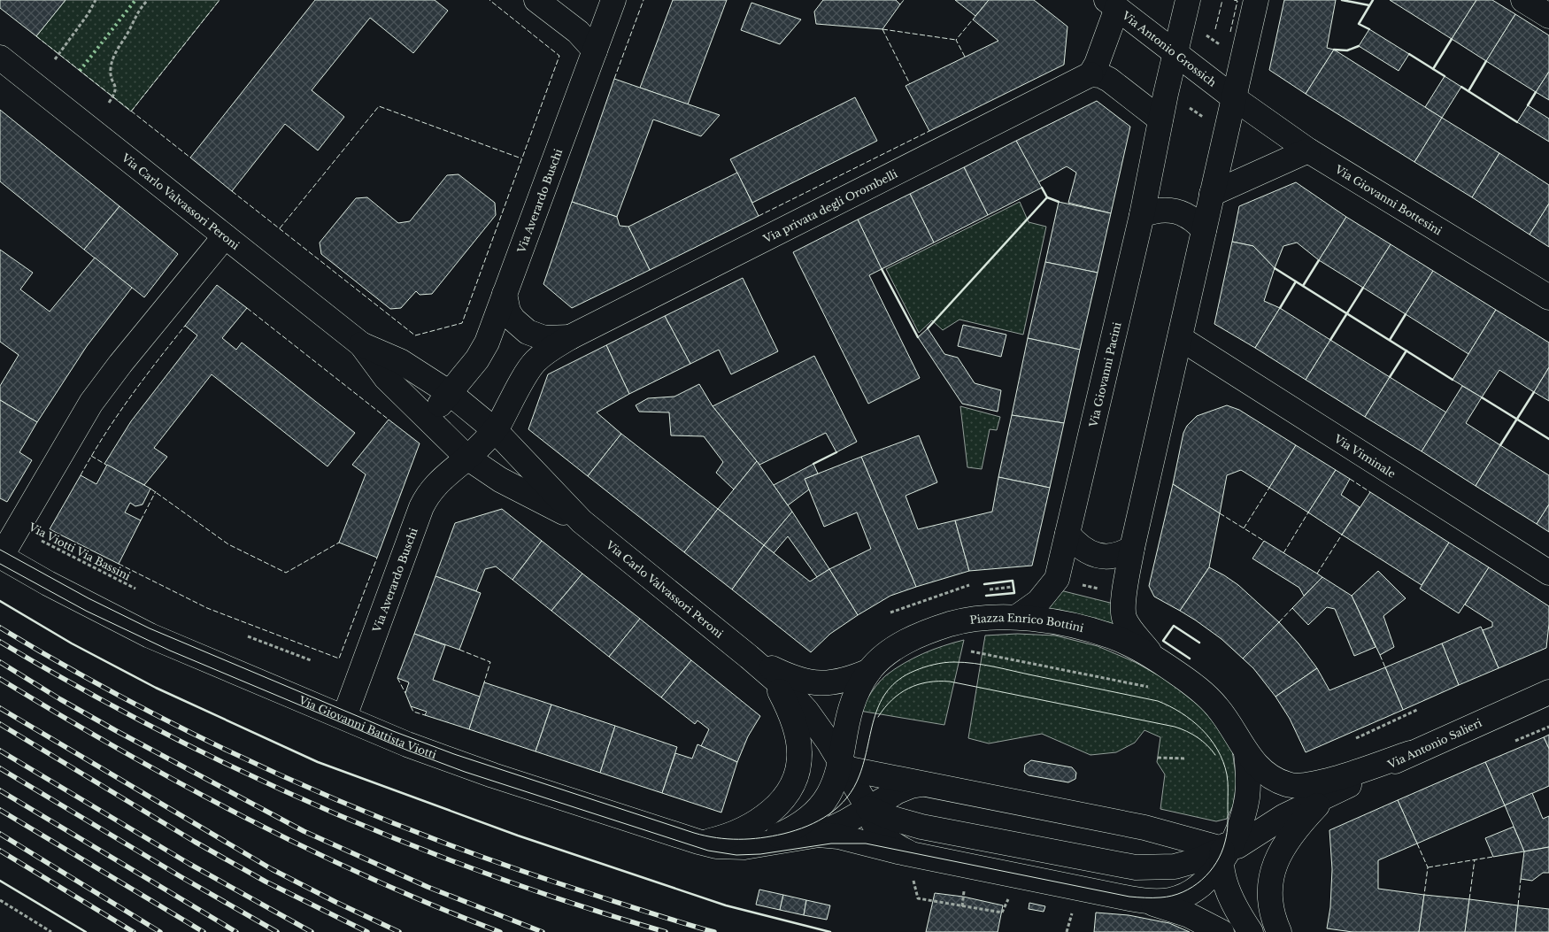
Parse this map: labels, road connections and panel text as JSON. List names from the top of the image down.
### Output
{
  "streets": {
    "street": [
      "Via Antonio Grossich",
      "Via Averardo Buschi",
      "Via Giovanni Bottesini",
      "Via Carlo Valvassori Peroni",
      "Via privata degli Orombelli",
      "Via Giovanni Pacini",
      "Via Viminale",
      "Piazza Enrico Bottini",
      "Via Giovanni Battista Viotti",
      "Via Antonio Salieri"
    ],
    "path": ["Via Viotti Via Bassini"]
  },
  "crossings": [
    ["Via Antonio Grossich", "Via Giovanni Bottesini"],
    ["Via Antonio Grossich", "Via Giovanni Pacini"],
    ["Via Averardo Buschi", "Via Carlo Valvassori Peroni"],
    ["Via Averardo Buschi", "Via privata degli Orombelli"],
    ["Via Averardo Buschi", "Via Giovanni Battista Viotti"],
    ["Via Carlo Valvassori Peroni", "Via privata degli Orombelli"],
    ["Via Carlo Valvassori Peroni", "Piazza Enrico Bottini"],
    ["Via Giovanni Pacini", "Piazza Enrico Bottini"],
    ["Piazza Enrico Bottini", "Via Giovanni Battista Viotti"],
    ["Piazza Enrico Bottini", "Via Antonio Salieri"]
  ]
}
